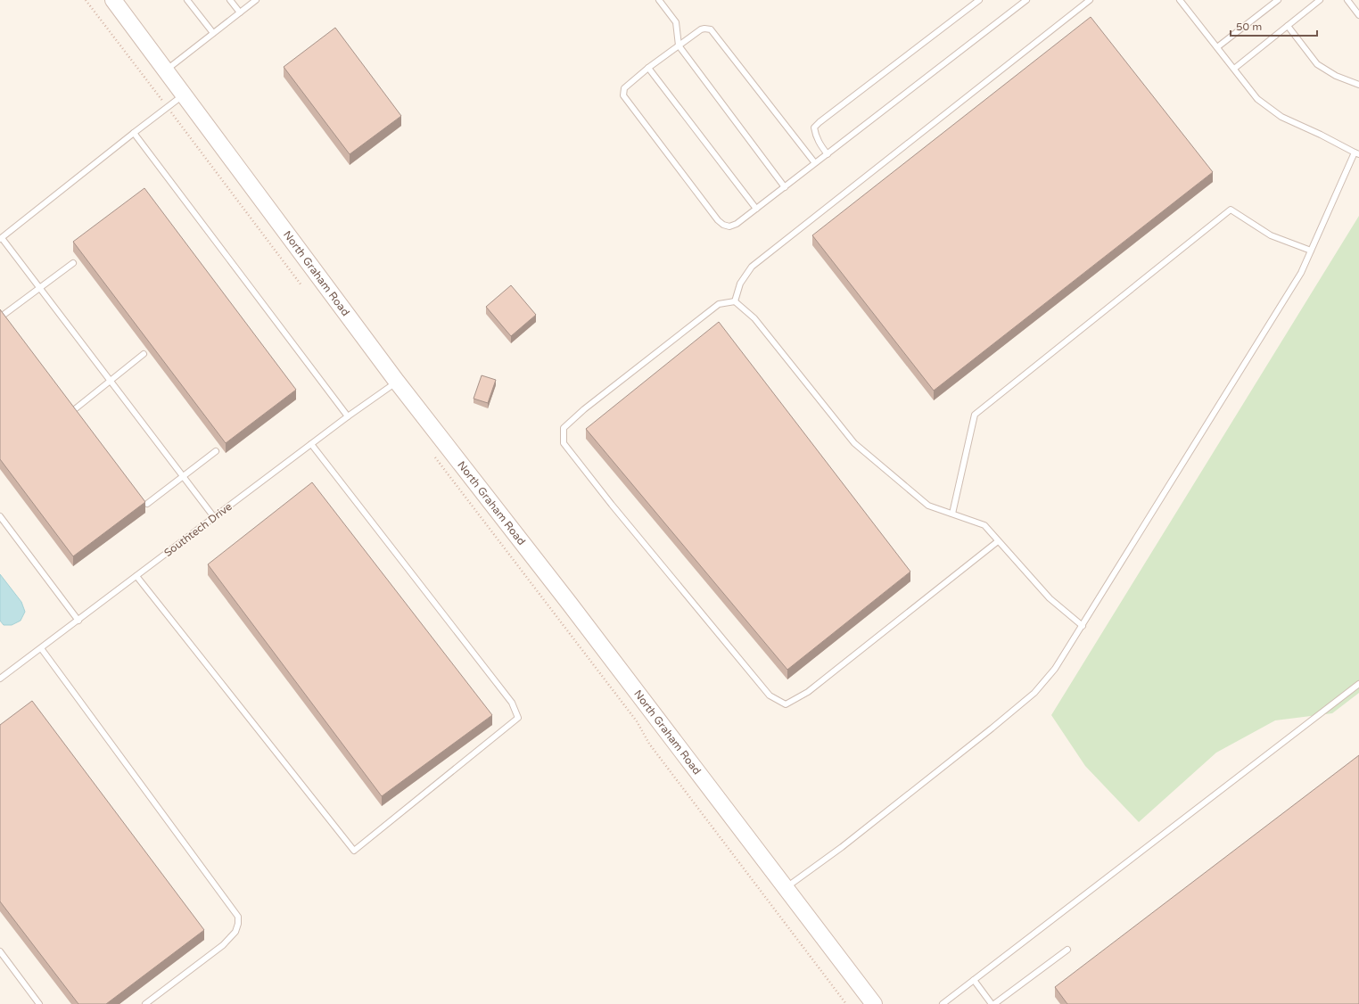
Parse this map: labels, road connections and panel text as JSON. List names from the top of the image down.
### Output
{
  "streets": {
    "street": ["North Graham Road"],
    "lane": ["Southtech Drive"]
  },
  "crossings": [
    ["North Graham Road", "Southtech Drive"]
  ],
  "scale_bar": "50 m"
}
